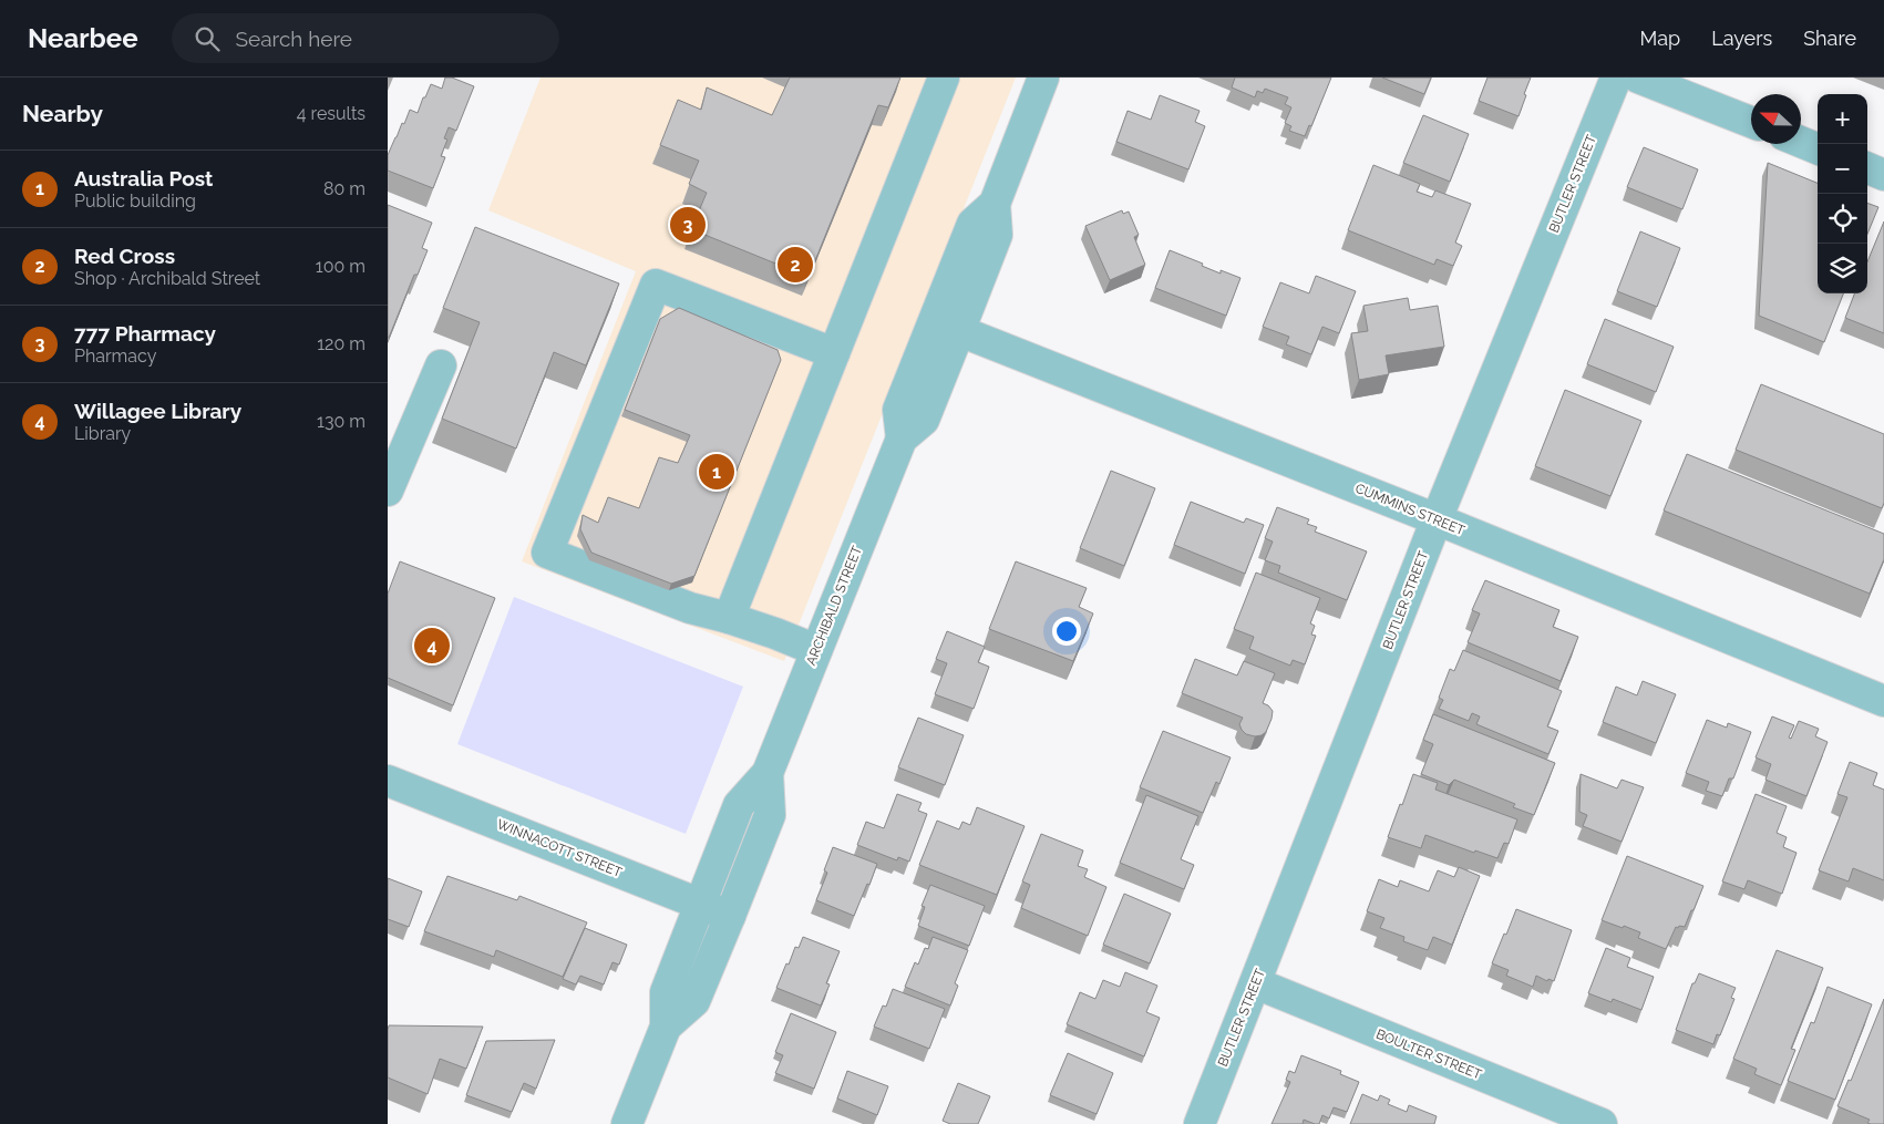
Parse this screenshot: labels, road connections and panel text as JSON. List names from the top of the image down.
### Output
{
  "streets": {
    "street": [
      "BUTLER STREET",
      "CUMMINS STREET",
      "ARCHIBALD STREET",
      "WINNACOTT STREET",
      "BOULTER STREET"
    ]
  },
  "crossings": [
    ["BUTLER STREET", "CUMMINS STREET"],
    ["BUTLER STREET", "BOULTER STREET"],
    ["CUMMINS STREET", "ARCHIBALD STREET"],
    ["ARCHIBALD STREET", "WINNACOTT STREET"]
  ],
  "north": "left",
  "page": {
    "header": "Nearbee",
    "search": "Search here",
    "nav": ["Map", "Layers", "Share"],
    "heading": ["Nearby", "4 results"],
    "map_buttons": ["+", "−"],
    "list": [
      {
        "mark": "1",
        "name": "Australia Post",
        "note": "Public building",
        "value": "80 m"
      },
      {
        "mark": "2",
        "name": "Red Cross",
        "note": "Shop · Archibald Street",
        "value": "100 m"
      },
      {
        "mark": "3",
        "name": "777 Pharmacy",
        "note": "Pharmacy",
        "value": "120 m"
      },
      {
        "mark": "4",
        "name": "Willagee Library",
        "note": "Library",
        "value": "130 m"
      }
    ],
    "pins": [
      "3",
      "2",
      "1",
      "4"
    ]
  }
}
